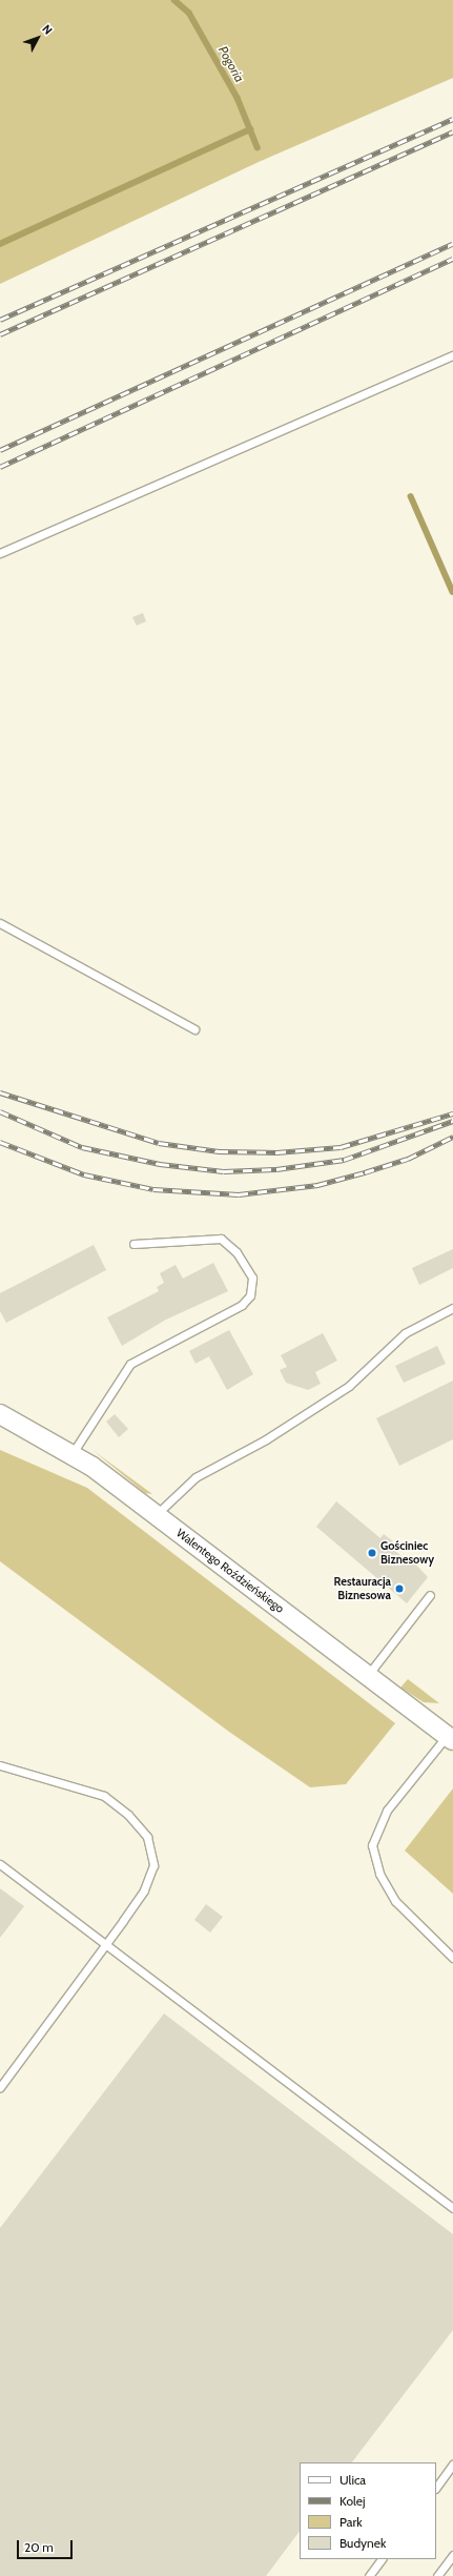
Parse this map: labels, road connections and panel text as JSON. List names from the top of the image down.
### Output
{
  "streets": {
    "street": ["Walentego Roździeńskiego"]
  },
  "water": ["Pogoria"],
  "places": ["Gościniec Biznesowy", "Restauracja Biznesowa"],
  "legend": [
    "Ulica",
    "Kolej",
    "Park",
    "Budynek"
  ],
  "scale_bar": "20 m",
  "north": "top right"
}
